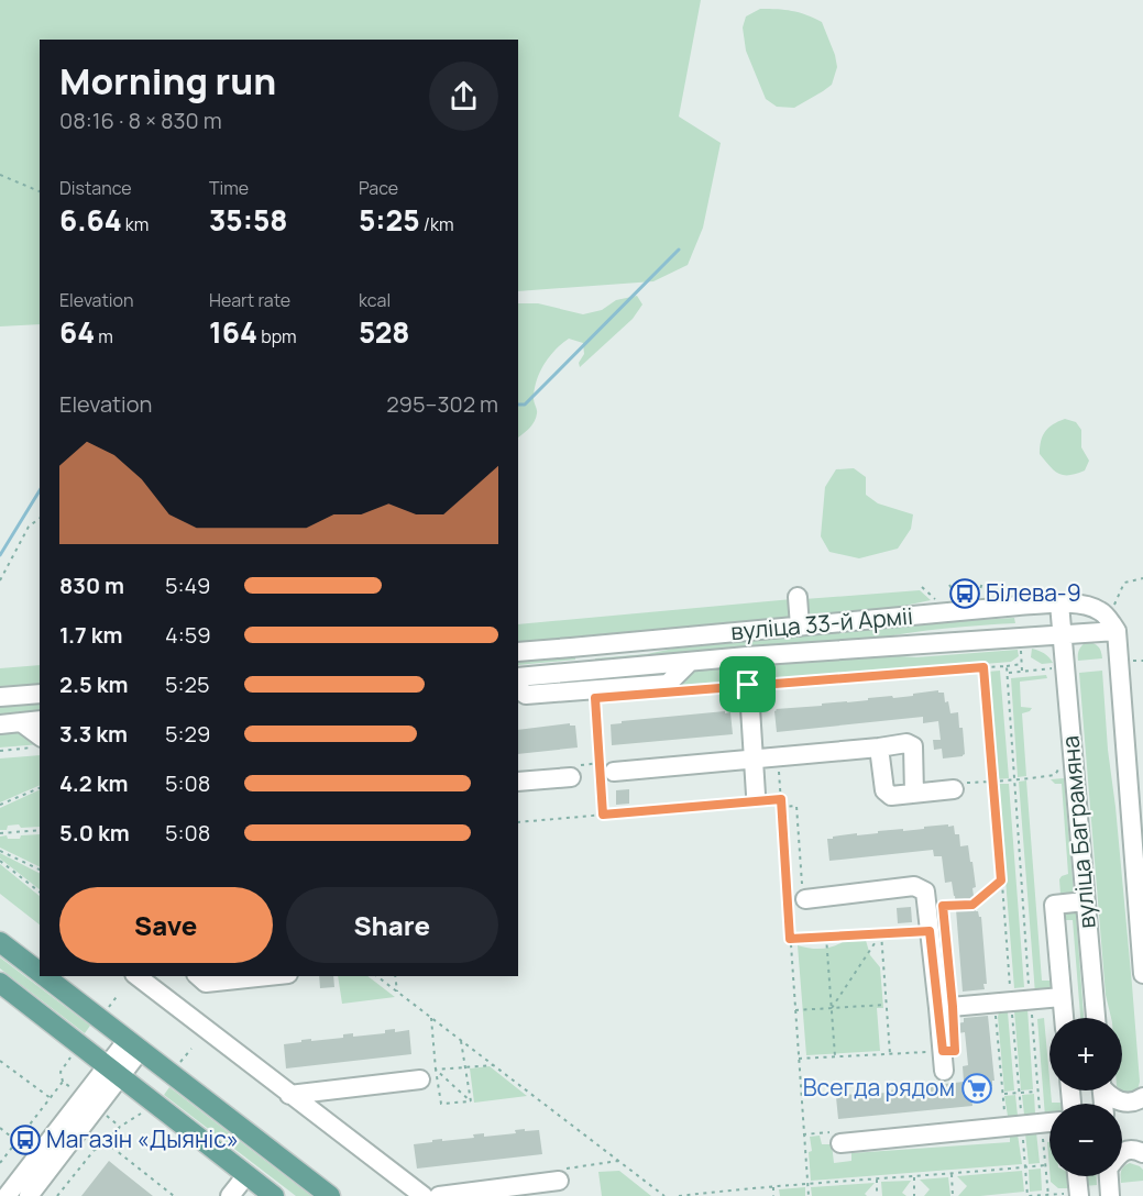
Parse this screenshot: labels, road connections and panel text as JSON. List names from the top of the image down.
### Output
{
  "streets": {
    "street": ["вуліца 33-й Арміі", "вуліца Баграмяна"]
  },
  "crossings": [
    ["вуліца 33-й Арміі", "вуліца Баграмяна"]
  ],
  "places": {
    "bus stop": ["Білева-9", "Магазін «Дыяніс»"],
    "supermarket": ["Всегда рядом"]
  },
  "page": {
    "heading": ["Morning run", "08:16 · 8 × 830 m"],
    "stats": [
      ["Distance", "6.64 km"],
      ["Time", "35:58"],
      ["Pace", "5:25 /km"],
      ["Elevation", "64 m"],
      ["Heart rate", "164 bpm"],
      ["kcal", "528"]
    ],
    "chart": ["Elevation", "295–302 m"],
    "list": [
      {
        "name": "830 m",
        "note": "5:49"
      },
      {
        "name": "1.7 km",
        "note": "4:59"
      },
      {
        "name": "2.5 km",
        "note": "5:25"
      },
      {
        "name": "3.3 km",
        "note": "5:29"
      },
      {
        "name": "4.2 km",
        "note": "5:08"
      },
      {
        "name": "5.0 km",
        "note": "5:08"
      }
    ],
    "buttons": ["Save", "Share"],
    "map_buttons": ["+", "−"]
  }
}
